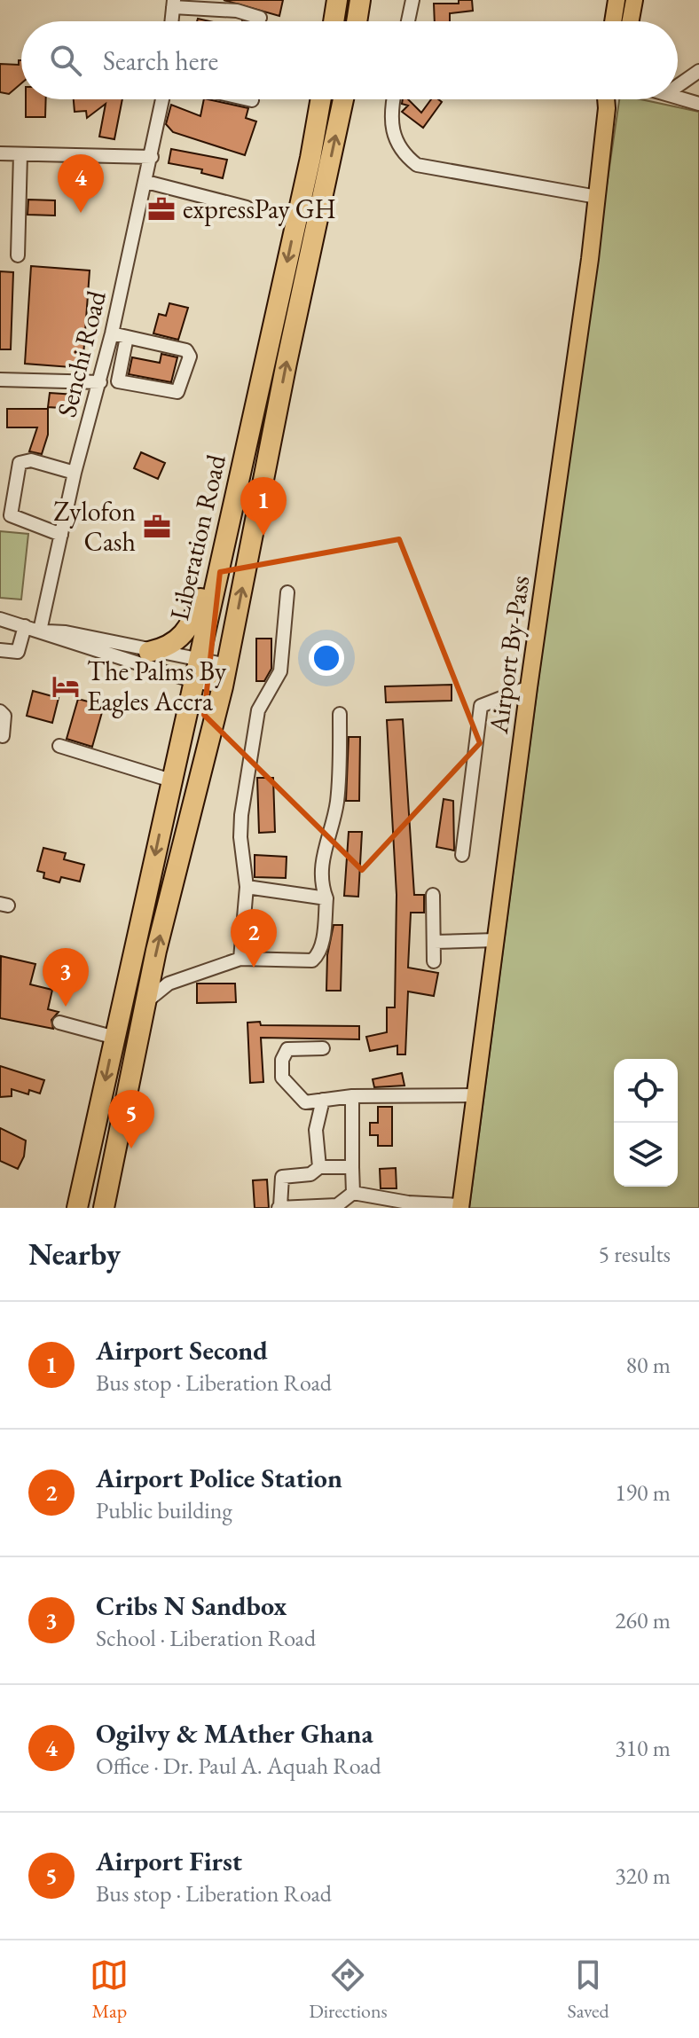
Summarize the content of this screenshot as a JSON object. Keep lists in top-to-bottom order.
{
  "streets": {
    "highway": ["Liberation Road"],
    "main road": ["Airport By-Pass"],
    "street": ["Senchi Road"]
  },
  "places": {
    "office": ["expressPay GH", "Zylofon Cash"],
    "hotel": ["The Palms By Eagles Accra"]
  },
  "page": {
    "search": "Search here",
    "pins": [
      "4",
      "1",
      "2",
      "3",
      "5"
    ],
    "heading": ["Nearby", "5 results"],
    "list": [
      {
        "mark": "1",
        "name": "Airport Second",
        "note": "Bus stop · Liberation Road",
        "value": "80 m"
      },
      {
        "mark": "2",
        "name": "Airport Police Station",
        "note": "Public building",
        "value": "190 m"
      },
      {
        "mark": "3",
        "name": "Cribs N Sandbox",
        "note": "School · Liberation Road",
        "value": "260 m"
      },
      {
        "mark": "4",
        "name": "Ogilvy & MAther Ghana",
        "note": "Office · Dr. Paul A. Aquah Road",
        "value": "310 m"
      },
      {
        "mark": "5",
        "name": "Airport First",
        "note": "Bus stop · Liberation Road",
        "value": "320 m"
      }
    ],
    "nav": ["Map", "Directions", "Saved"]
  }
}
